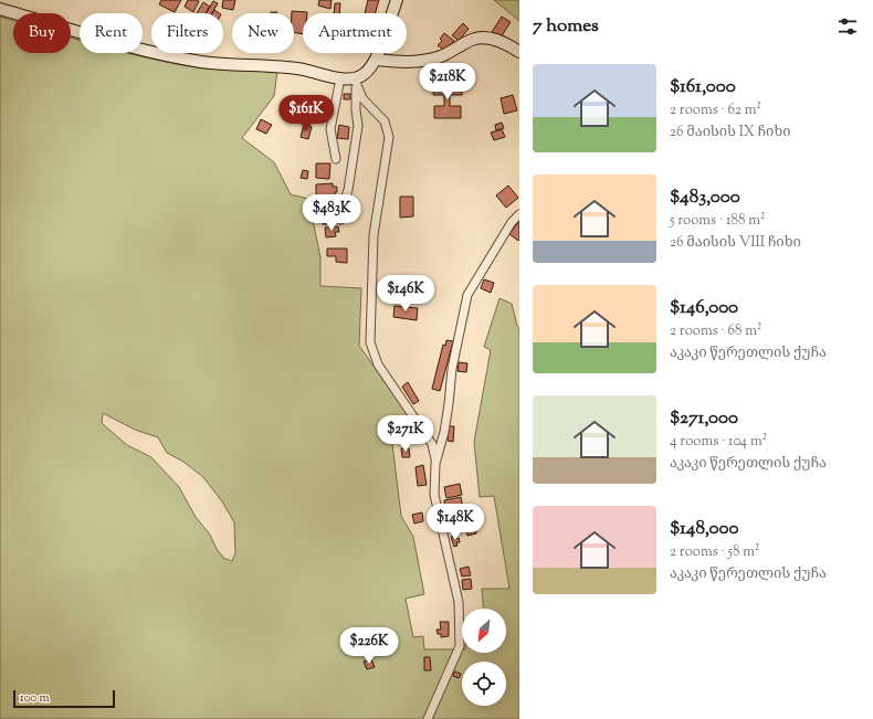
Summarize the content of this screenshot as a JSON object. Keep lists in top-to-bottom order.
{
  "scale_bar": "100 m",
  "north": "bottom left",
  "page": {
    "heading": "7 homes",
    "chip": [
      "Buy",
      "Rent",
      "Filters",
      "New",
      "Apartment"
    ],
    "list": [
      {
        "name": "$161,000",
        "note": "2 rooms · 62 m² · 26 მაისის IX ჩიხი"
      },
      {
        "name": "$483,000",
        "note": "5 rooms · 188 m² · 26 მაისის VIII ჩიხი"
      },
      {
        "name": "$146,000",
        "note": "2 rooms · 68 m² · აკაკი წერეთლის ქუჩა"
      },
      {
        "name": "$271,000",
        "note": "4 rooms · 104 m² · აკაკი წერეთლის ქუჩა"
      },
      {
        "name": "$148,000",
        "note": "2 rooms · 58 m² · აკაკი წერეთლის ქუჩა"
      }
    ],
    "price": [
      "$218K",
      "$161K",
      "$483K",
      "$146K",
      "$271K",
      "$148K",
      "$226K"
    ],
    "scale": "100 m"
  }
}
